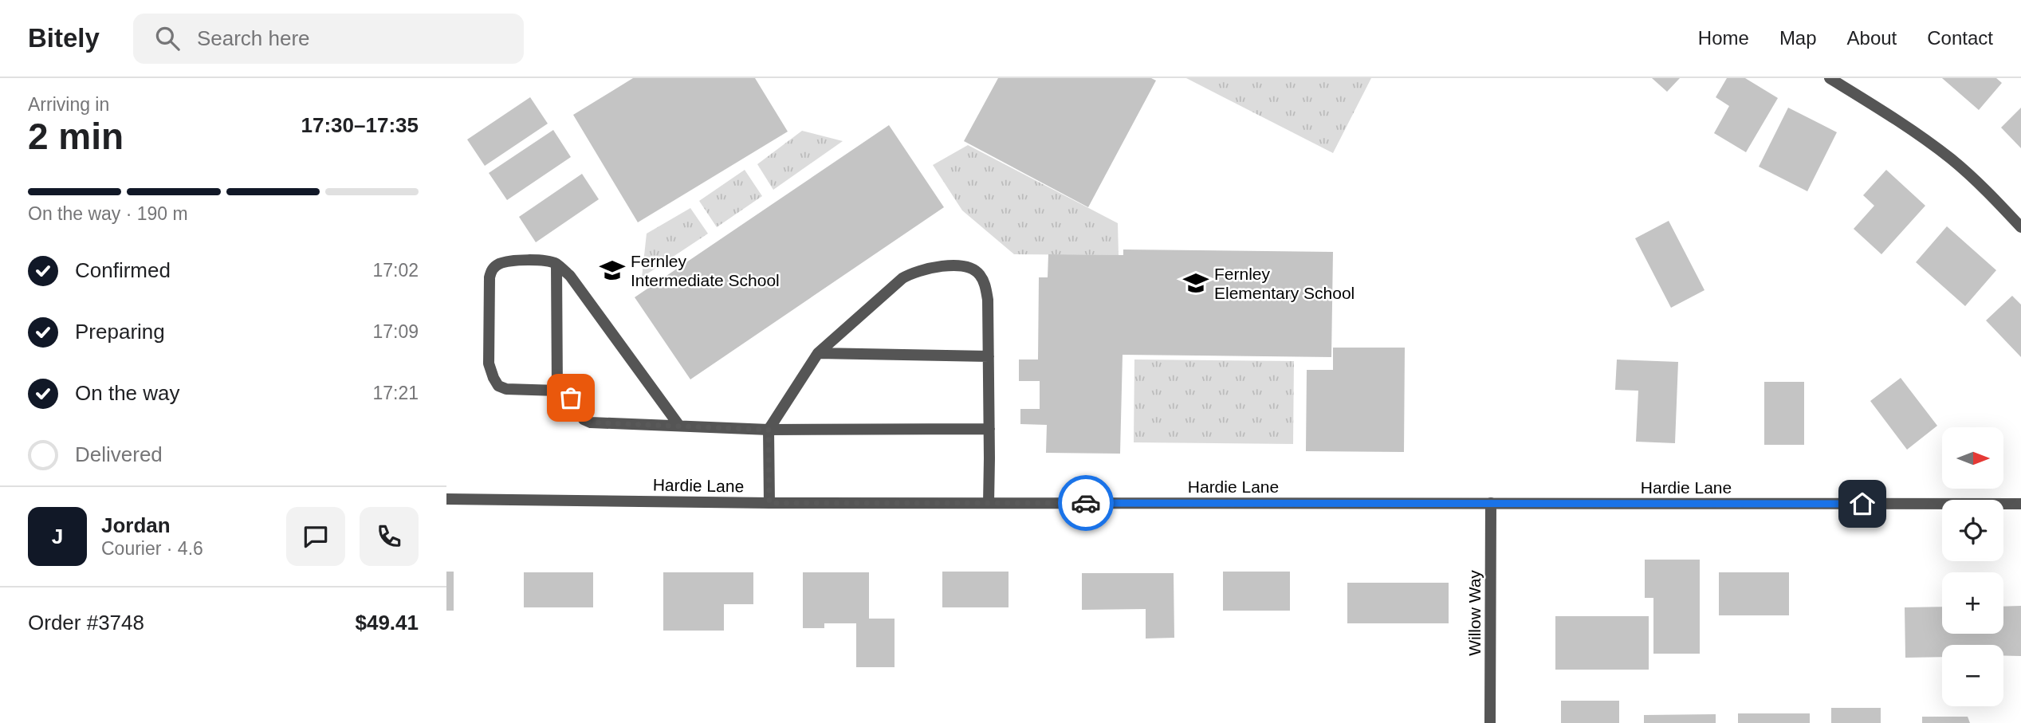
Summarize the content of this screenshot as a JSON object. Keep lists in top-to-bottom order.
{
  "streets": {
    "street": ["Hardie Lane", "Willow Way"]
  },
  "crossings": [
    ["Hardie Lane", "Willow Way"]
  ],
  "places": {
    "school or university": ["Fernley Intermediate School", "Fernley Elementary School"]
  },
  "north": "right",
  "page": {
    "header": "Bitely",
    "search": "Search here",
    "nav": [
      "Home",
      "Map",
      "About",
      "Contact"
    ],
    "heading": ["2 min", "Arriving in", "17:30–17:35"],
    "panel": [
      "Jordan",
      "Courier · 4.6",
      "Order #3748",
      "$49.41"
    ],
    "bar": "On the way · 190 m",
    "list": [
      ["Confirmed", "17:02"],
      ["Preparing", "17:09"],
      ["On the way", "17:21"],
      "Delivered"
    ],
    "map_buttons": ["+", "−"],
    "round": "J"
  }
}
